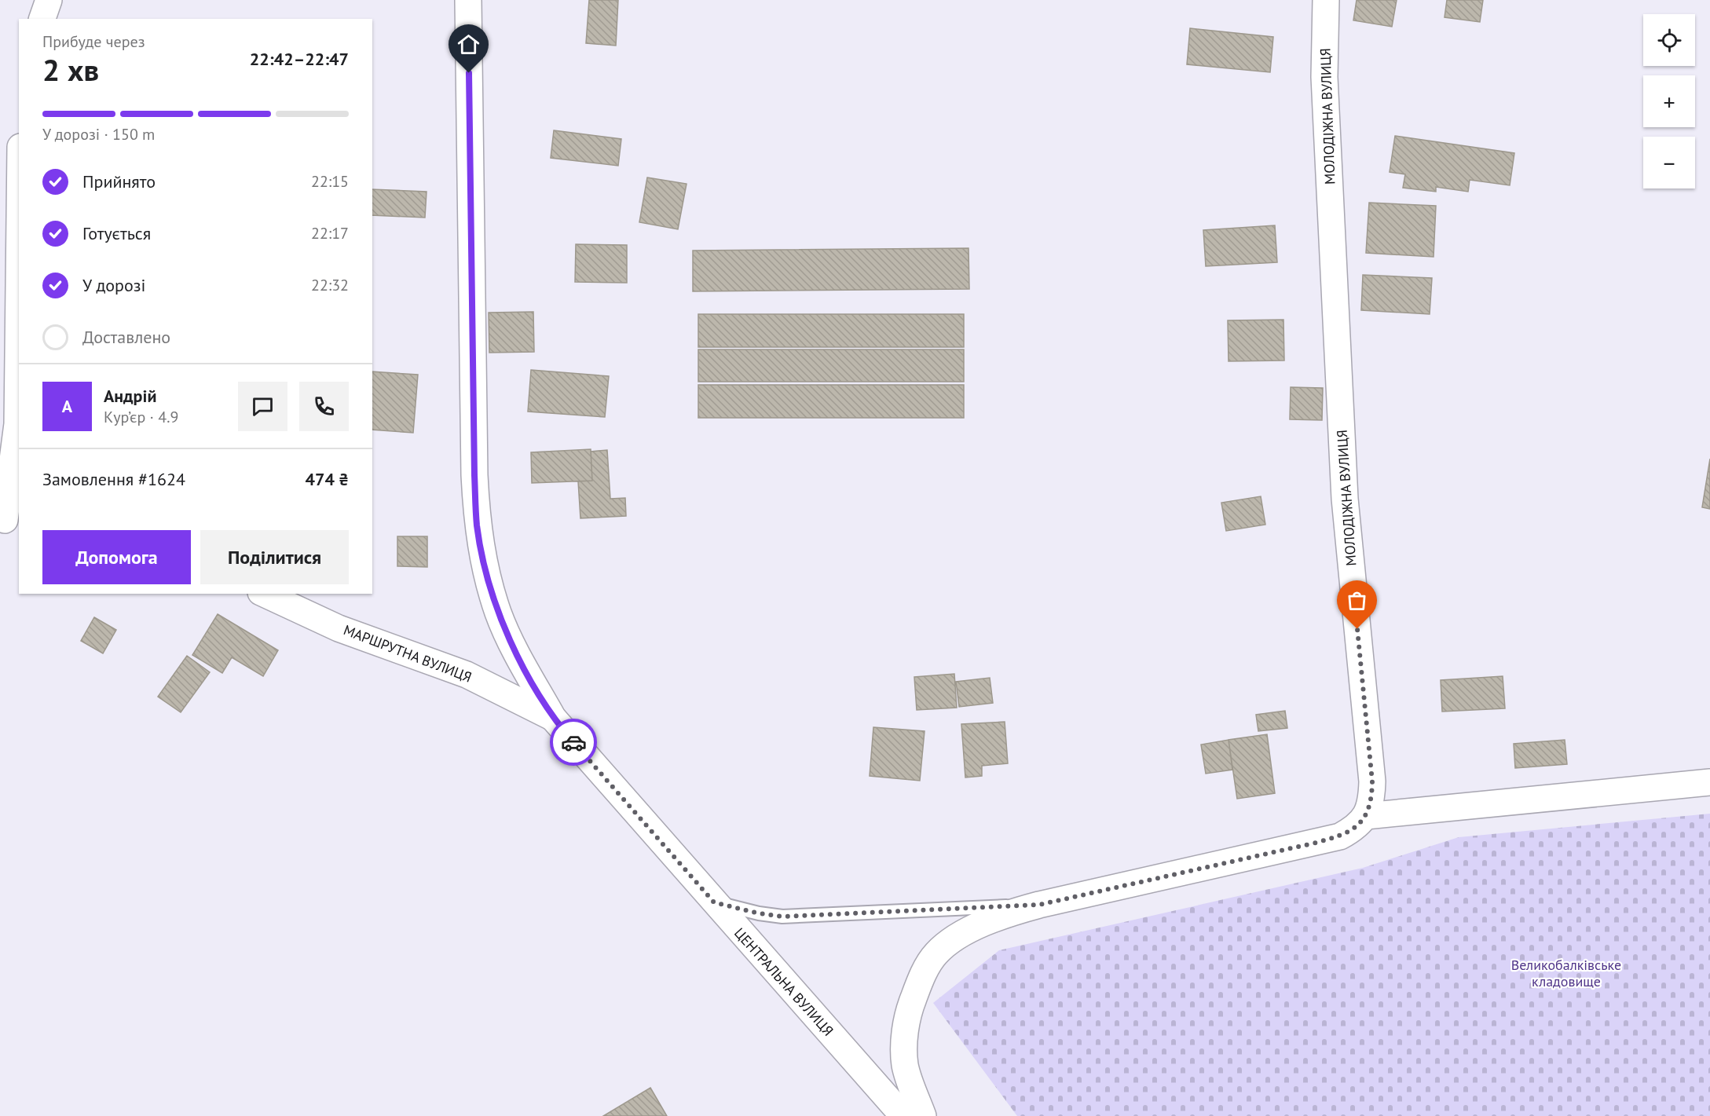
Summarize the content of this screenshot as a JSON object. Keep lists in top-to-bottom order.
{
  "streets": {
    "street": ["МОЛОДІЖНА ВУЛИЦЯ", "МАРШРУТНА ВУЛИЦЯ", "ЦЕНТРАЛЬНА ВУЛИЦЯ"]
  },
  "crossings": [
    ["МАРШРУТНА ВУЛИЦЯ", "ЦЕНТРАЛЬНА ВУЛИЦЯ"]
  ],
  "parks": ["Великобалківське кладовище"],
  "page": {
    "map_buttons": ["+", "−"],
    "heading": ["2 хв", "Прибуде через", "22:42–22:47"],
    "panel": [
      "Андрій",
      "Кур’єр · 4.9",
      "Замовлення #1624",
      "474 ₴"
    ],
    "bar": "У дорозі · 150 m",
    "list": [
      ["Прийнято", "22:15"],
      ["Готується", "22:17"],
      ["У дорозі", "22:32"],
      "Доставлено"
    ],
    "round": "А",
    "buttons": ["Допомога", "Поділитися"]
  }
}
